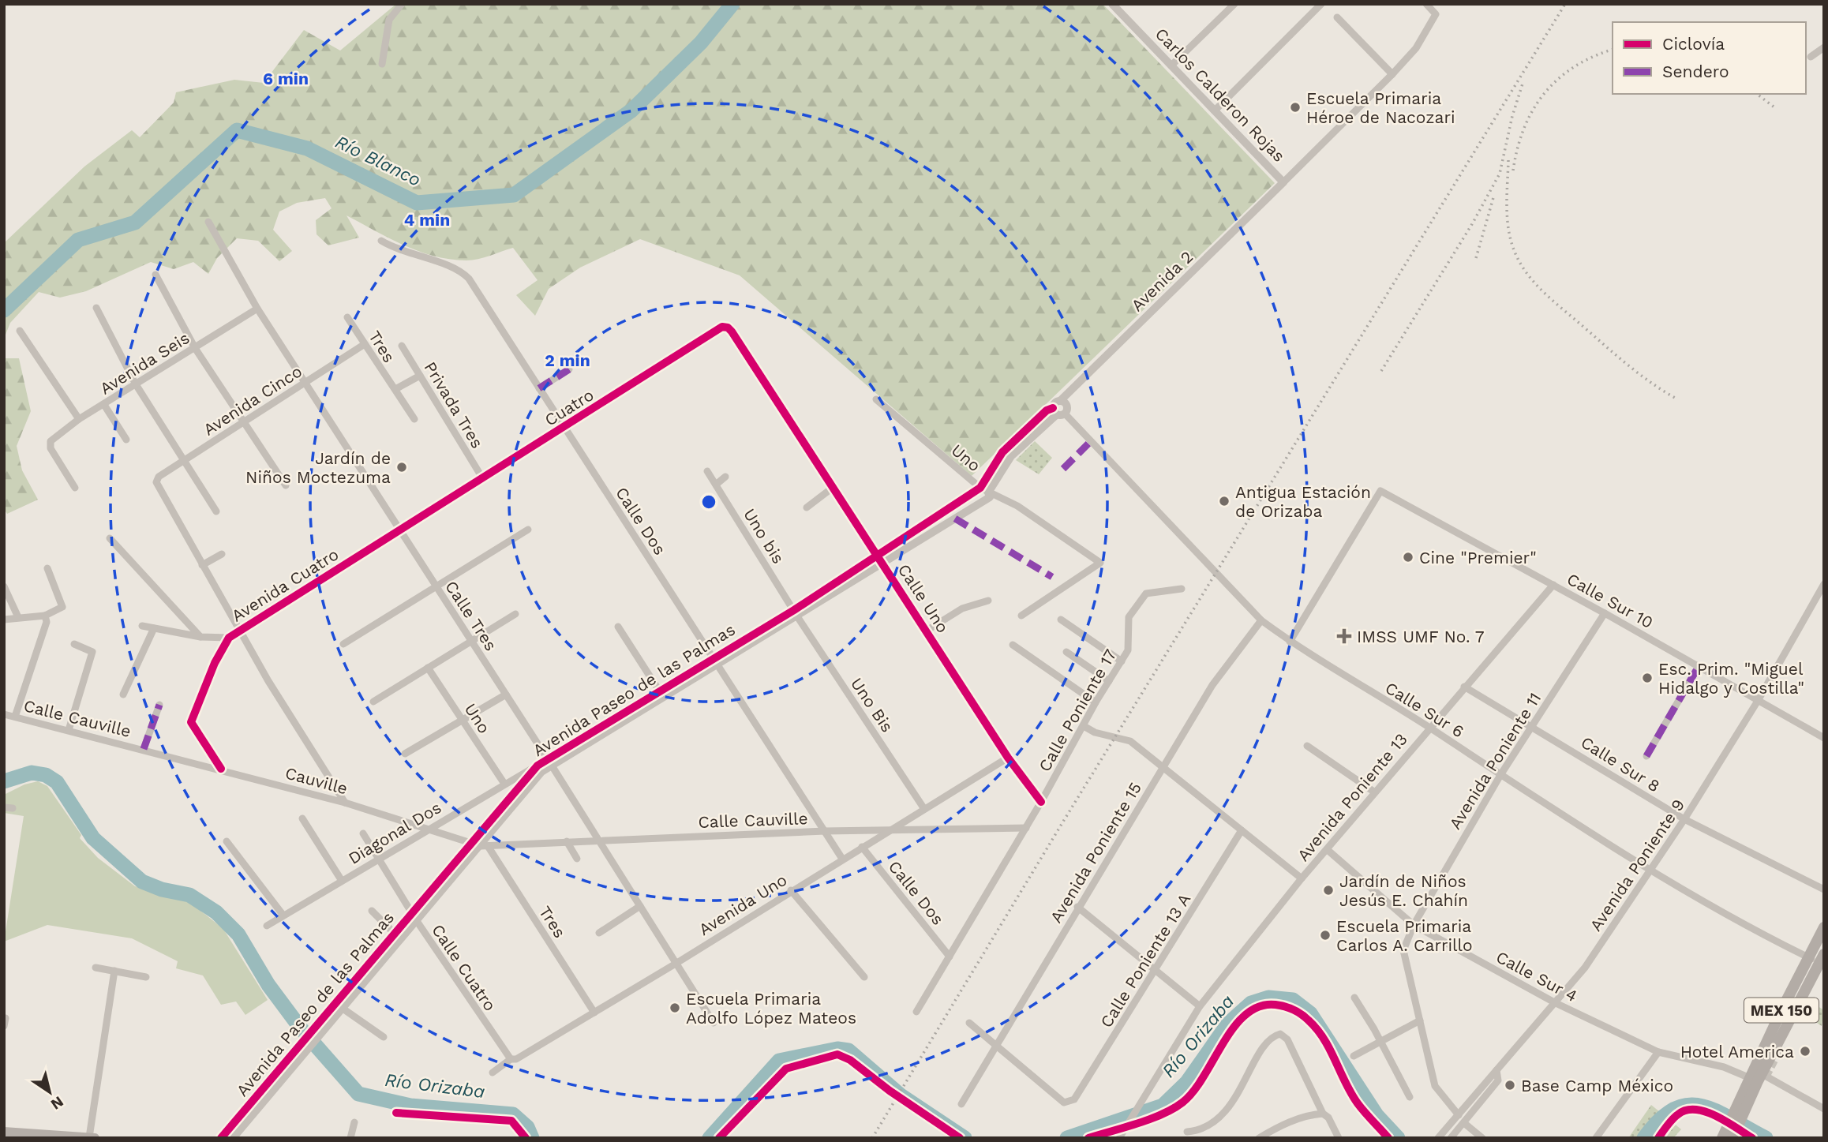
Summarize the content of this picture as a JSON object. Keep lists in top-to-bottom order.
{
  "streets": {
    "main road": ["MEX 150"],
    "street": [
      "Carlos Calderon Rojas",
      "Avenida 2",
      "Tres",
      "Avenida Seis",
      "Avenida Cinco",
      "Privada Tres",
      "Cuatro",
      "Uno",
      "Calle Dos",
      "Uno bis",
      "Avenida Cuatro",
      "Calle Uno",
      "Calle Sur 10",
      "Calle Tres",
      "Avenida Paseo de las Palmas",
      "Uno Bis",
      "Calle Sur 6",
      "Calle Poniente 17",
      "Calle Cauville",
      "Avenida Poniente 11",
      "Calle Sur 8",
      "Cauville",
      "Avenida Poniente 13",
      "Diagonal Dos",
      "Avenida Poniente 15",
      "Avenida Poniente 9",
      "Avenida Uno",
      "Calle Poniente 13 A",
      "Calle Cuatro",
      "Calle Sur 4"
    ]
  },
  "crossings": [
    ["Carlos Calderon Rojas", "Avenida 2"],
    ["Avenida 2", "Avenida Paseo de las Palmas"],
    ["Tres", "Avenida Cinco"],
    ["Tres", "Avenida Paseo de las Palmas"],
    ["Tres", "Calle Cauville"],
    ["Tres", "Cauville"],
    ["Tres", "Avenida Uno"],
    ["Avenida Seis", "Calle Tres"],
    ["Avenida Cinco", "Calle Tres"],
    ["Privada Tres", "Cuatro"],
    ["Privada Tres", "Avenida Cuatro"],
    ["Cuatro", "Calle Dos"],
    ["Cuatro", "Avenida Cuatro"],
    ["Cuatro", "Calle Uno"],
    ["Uno", "Avenida Paseo de las Palmas"],
    ["Uno", "Diagonal Dos"],
    ["Calle Dos", "Avenida Paseo de las Palmas"],
    ["Calle Dos", "Calle Poniente 17"],
    ["Calle Dos", "Calle Cauville"],
    ["Calle Dos", "Avenida Uno"],
    ["Uno bis", "Avenida Paseo de las Palmas"],
    ["Uno bis", "Uno Bis"],
    ["Avenida Cuatro", "Calle Tres"],
    ["Avenida Cuatro", "Cauville"],
    ["Calle Uno", "Avenida Paseo de las Palmas"],
    ["Calle Uno", "Calle Poniente 17"],
    ["Calle Uno", "Avenida Uno"],
    ["Calle Sur 10", "Calle Sur 6"],
    ["Calle Sur 10", "Avenida Poniente 11"],
    ["Calle Sur 10", "Avenida Poniente 13"],
    ["Calle Sur 10", "Avenida Poniente 9"],
    ["Calle Tres", "Avenida Paseo de las Palmas"],
    ["Calle Tres", "Calle Cauville"],
    ["Calle Tres", "Avenida Uno"],
    ["Avenida Paseo de las Palmas", "Uno Bis"],
    ["Avenida Paseo de las Palmas", "Calle Sur 6"],
    ["Avenida Paseo de las Palmas", "Calle Cauville"],
    ["Avenida Paseo de las Palmas", "Cauville"],
    ["Avenida Paseo de las Palmas", "Diagonal Dos"],
    ["Avenida Paseo de las Palmas", "Calle Cuatro"],
    ["Uno Bis", "Avenida Uno"],
    ["Calle Sur 6", "Avenida Poniente 11"],
    ["Calle Sur 6", "Avenida Poniente 13"],
    ["Calle Sur 6", "Avenida Poniente 15"],
    ["Calle Sur 6", "Avenida Poniente 9"],
    ["Calle Sur 6", "MEX 150"],
    ["Calle Poniente 17", "Calle Cauville"],
    ["Calle Cauville", "Cauville"],
    ["Calle Cauville", "Avenida Uno"],
    ["Avenida Poniente 11", "Calle Sur 8"],
    ["Avenida Poniente 11", "Calle Sur 4"],
    ["Calle Sur 8", "Avenida Poniente 13"],
    ["Calle Sur 8", "Avenida Poniente 9"],
    ["Cauville", "Diagonal Dos"],
    ["Avenida Poniente 13", "Calle Sur 4"],
    ["Diagonal Dos", "Calle Cuatro"],
    ["Avenida Poniente 15", "Calle Poniente 13 A"],
    ["Avenida Poniente 9", "Calle Sur 4"],
    ["Avenida Uno", "Calle Cuatro"],
    ["Calle Sur 4", "MEX 150"]
  ],
  "water": ["Río Blanco", "Río Orizaba"],
  "places": {
    "other": [
      "Escuela Primaria Héroe de Nacozari",
      "Jardín de Niños Moctezuma",
      "Antigua Estación de Orizaba",
      "Cine \"Premier\"",
      "Esc. Prim. \"Miguel Hidalgo y Costilla\"",
      "Jardín de Niños Jesús E. Chahín",
      "Escuela Primaria Carlos A. Carrillo",
      "Escuela Primaria Adolfo López Mateos",
      "Hotel America",
      "Base Camp México"
    ],
    "health": ["IMSS UMF No. 7"]
  },
  "legend": ["Ciclovía", "Sendero"],
  "north": "bottom right",
  "rings": ["6 min", "4 min", "2 min"]
}
